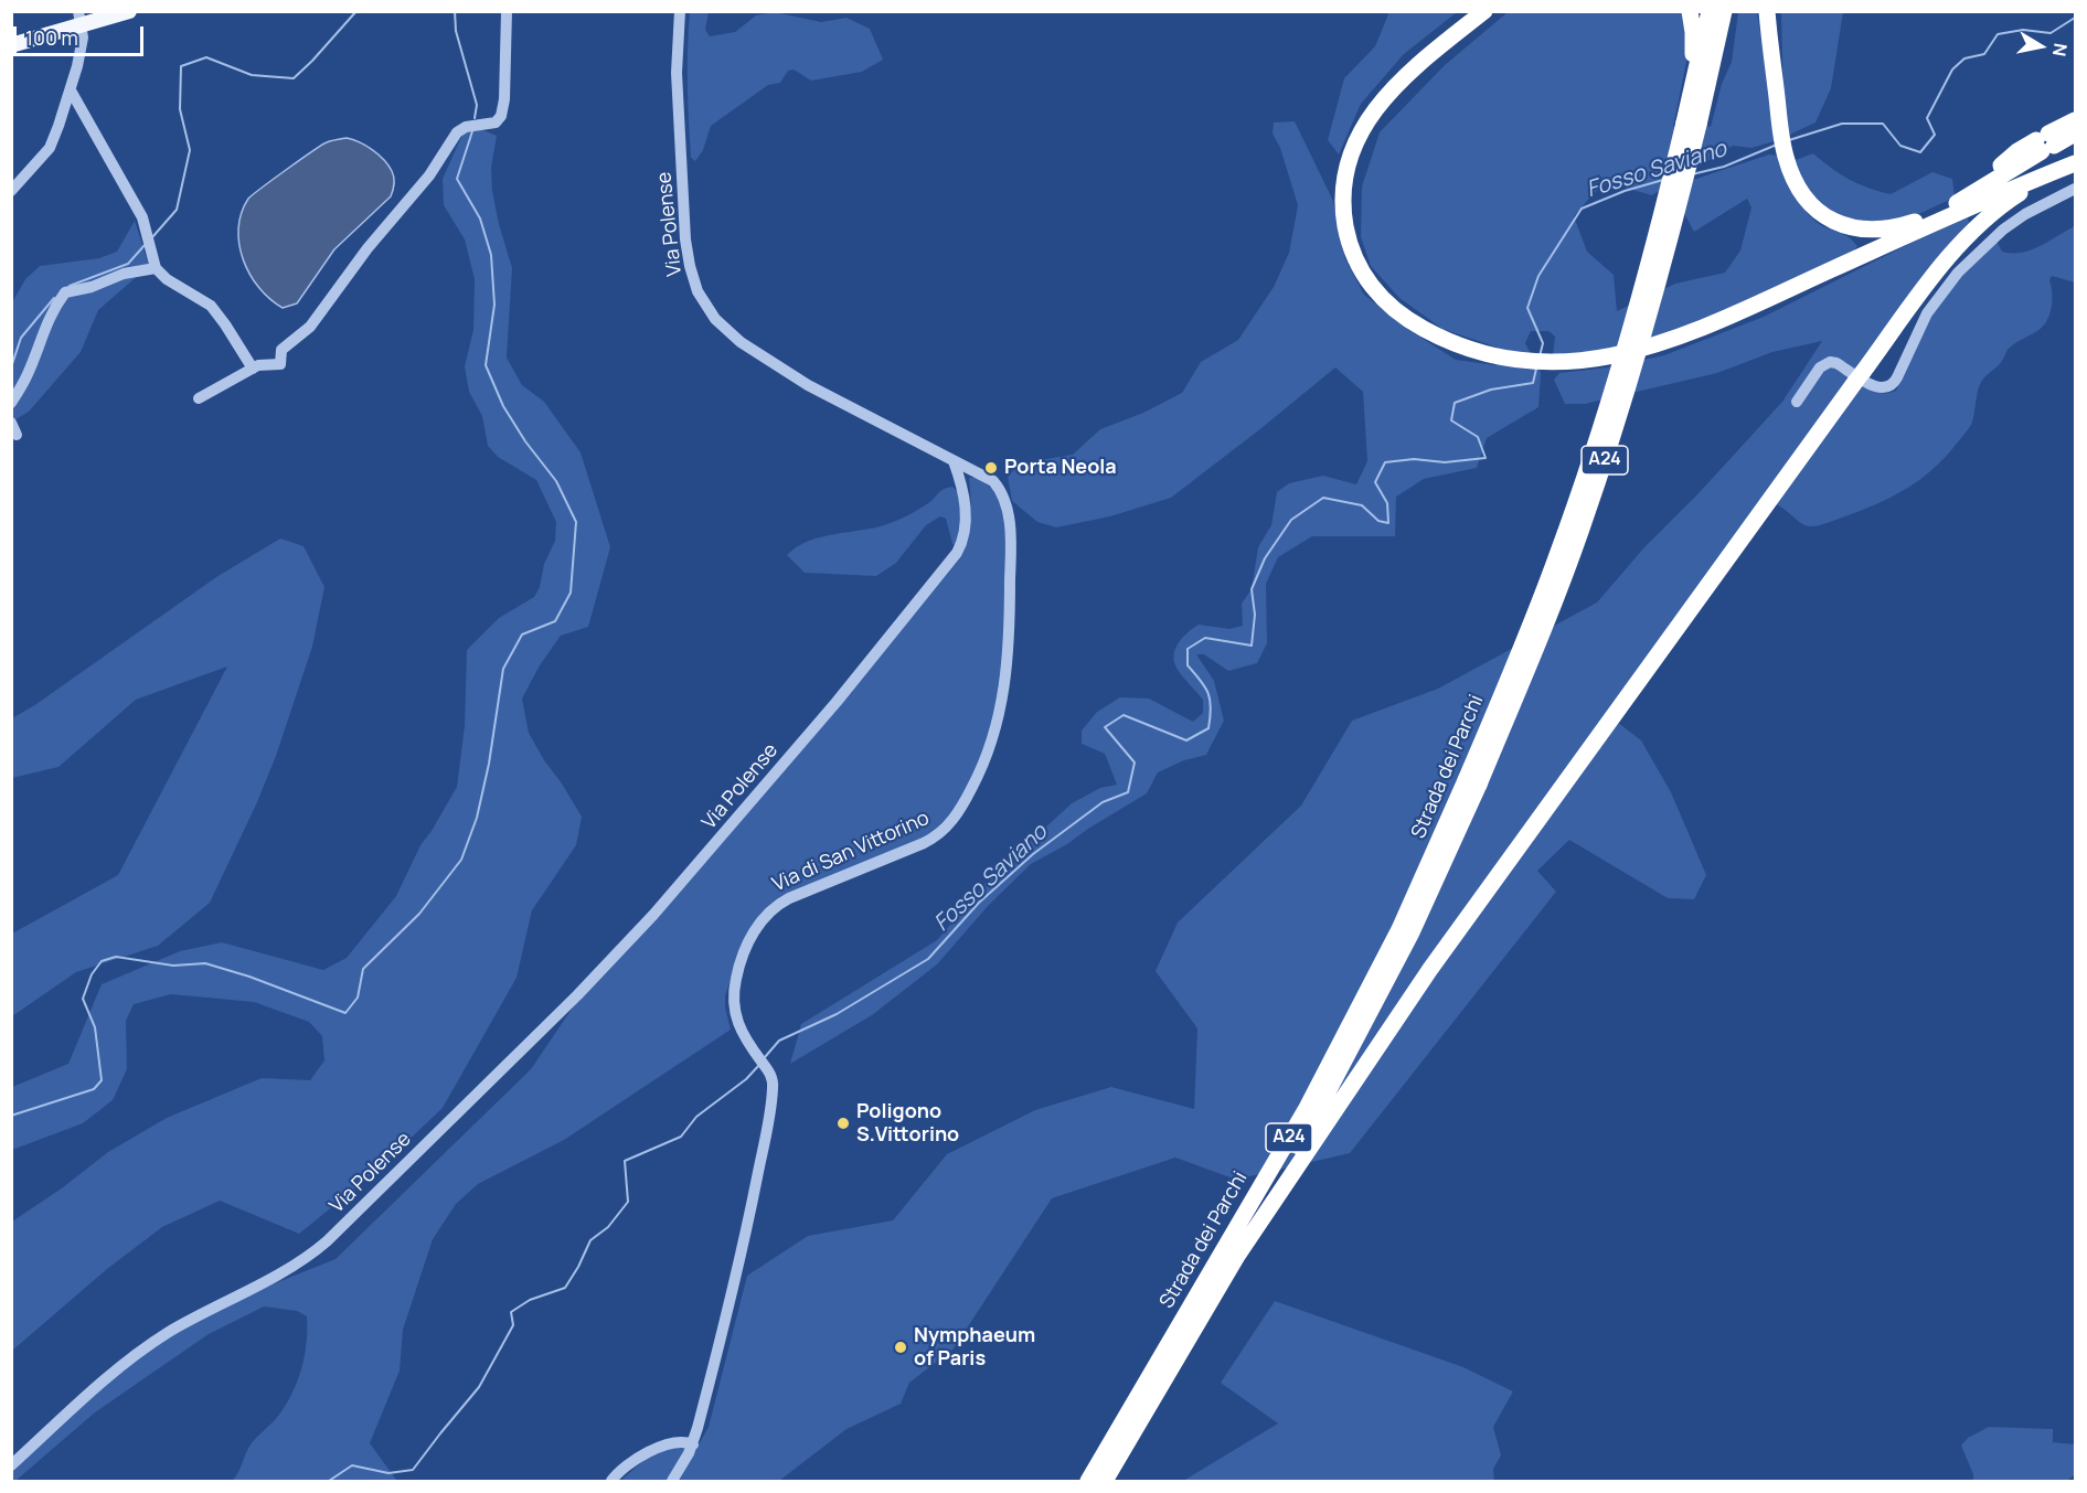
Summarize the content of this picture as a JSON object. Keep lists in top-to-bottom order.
{
  "streets": {
    "highway": ["A24", "Strada dei Parchi"],
    "street": ["Via Polense", "Via di San Vittorino"]
  },
  "crossings": [
    ["Via Polense", "Via di San Vittorino"]
  ],
  "water": ["Fosso Saviano"],
  "places": ["Porta Neola", "Poligono S.Vittorino", "Nymphaeum of Paris"],
  "scale_bar": "100 m",
  "north": "right"
}
